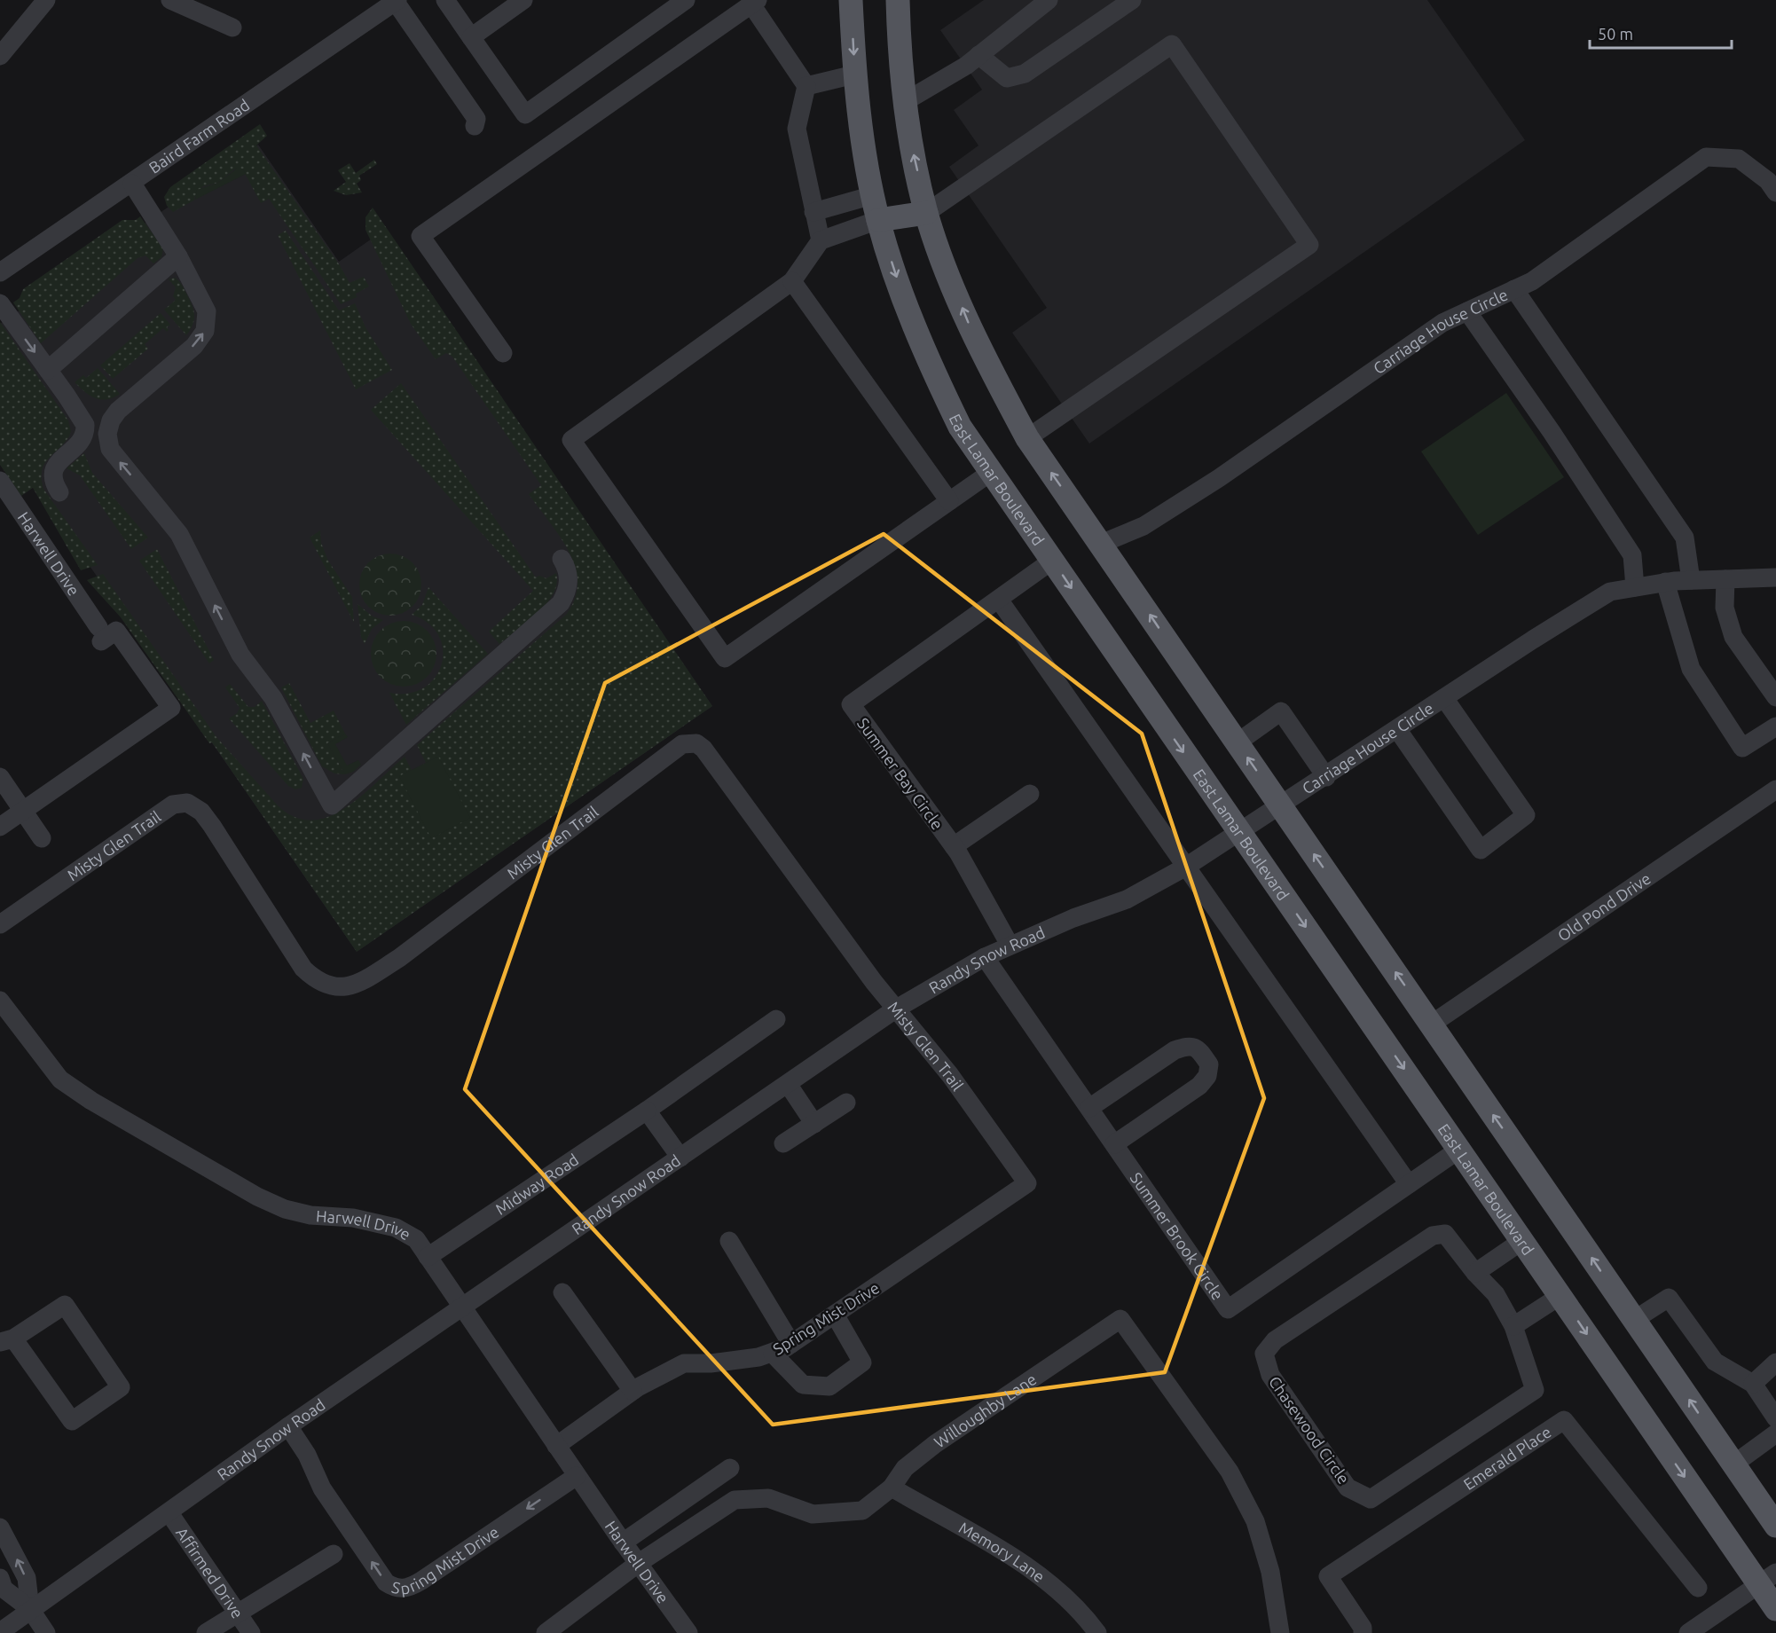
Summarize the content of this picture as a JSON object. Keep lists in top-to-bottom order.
{
  "streets": {
    "main road": ["East Lamar Boulevard"],
    "street": [
      "Baird Farm Road",
      "Carriage House Circle",
      "Harwell Drive",
      "Summer Bay Circle",
      "Misty Glen Trail",
      "Old Pond Drive",
      "Randy Snow Road",
      "Midway Road",
      "Summer Brook Circle",
      "Spring Mist Drive",
      "Willoughby Lane",
      "Chasewood Circle",
      "Emerald Place",
      "Memory Lane",
      "Affirmed Drive"
    ]
  },
  "crossings": [
    ["Carriage House Circle", "Randy Snow Road"],
    ["East Lamar Boulevard", "Summer Bay Circle"],
    ["East Lamar Boulevard", "Randy Snow Road"],
    ["East Lamar Boulevard", "Summer Brook Circle"],
    ["Harwell Drive", "Randy Snow Road"],
    ["Harwell Drive", "Midway Road"],
    ["Harwell Drive", "Spring Mist Drive"],
    ["Harwell Drive", "Willoughby Lane"],
    ["Summer Bay Circle", "Randy Snow Road"],
    ["Misty Glen Trail", "Randy Snow Road"],
    ["Misty Glen Trail", "Spring Mist Drive"],
    ["Randy Snow Road", "Summer Brook Circle"],
    ["Randy Snow Road", "Spring Mist Drive"],
    ["Randy Snow Road", "Affirmed Drive"],
    ["Willoughby Lane", "Memory Lane"]
  ],
  "scale_bar": "50 m"
}
